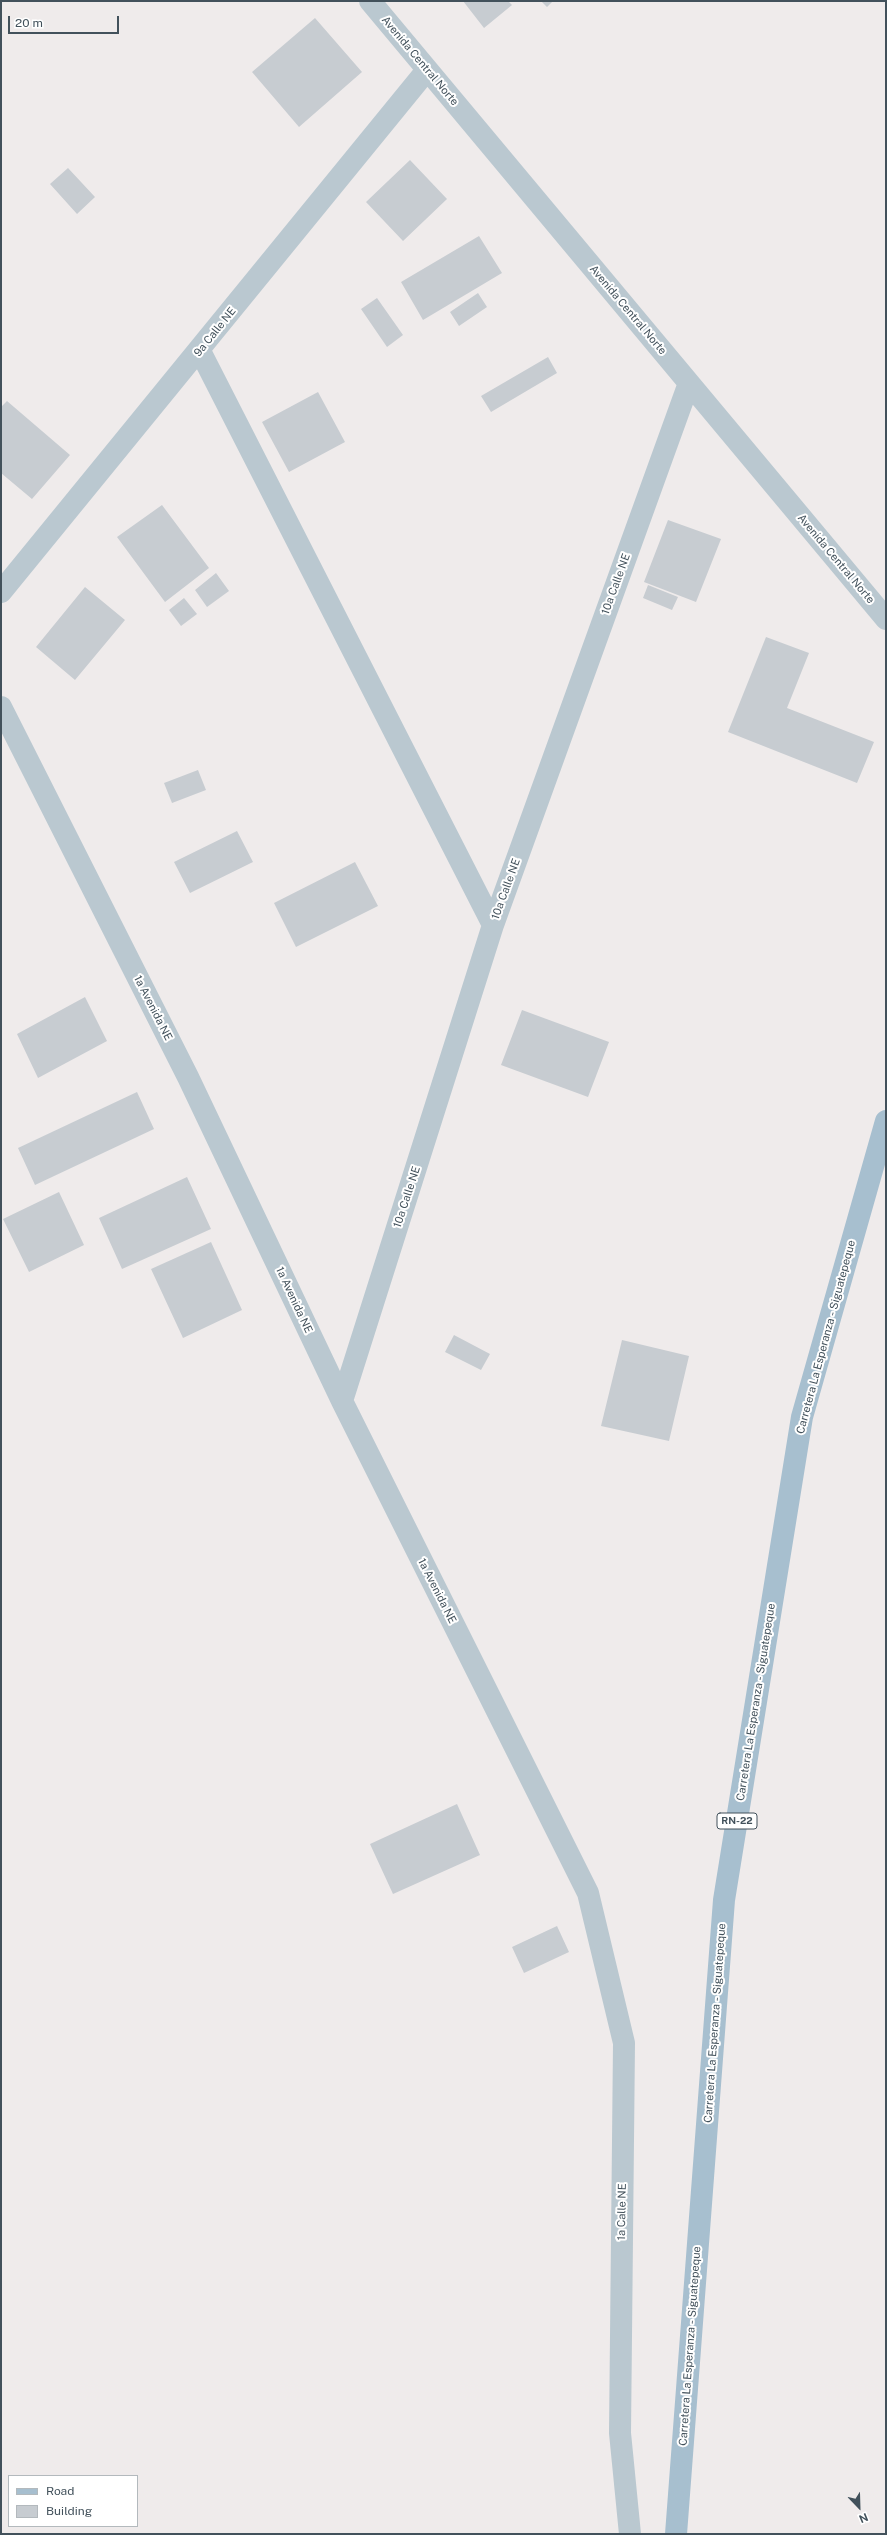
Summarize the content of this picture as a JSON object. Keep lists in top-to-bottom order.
{
  "streets": {
    "main road": ["Carretera La Esperanza - Siguatepeque", "RN-22"],
    "street": [
      "Avenida Central Norte",
      "9a Calle NE",
      "10a Calle NE",
      "1a Avenida NE",
      "1a Calle NE"
    ]
  },
  "crossings": [
    ["Avenida Central Norte", "9a Calle NE"],
    ["Avenida Central Norte", "10a Calle NE"],
    ["10a Calle NE", "1a Avenida NE"],
    ["1a Avenida NE", "1a Calle NE"]
  ],
  "legend": ["Road", "Building"],
  "scale_bar": "20 m",
  "north": "bottom right"
}
